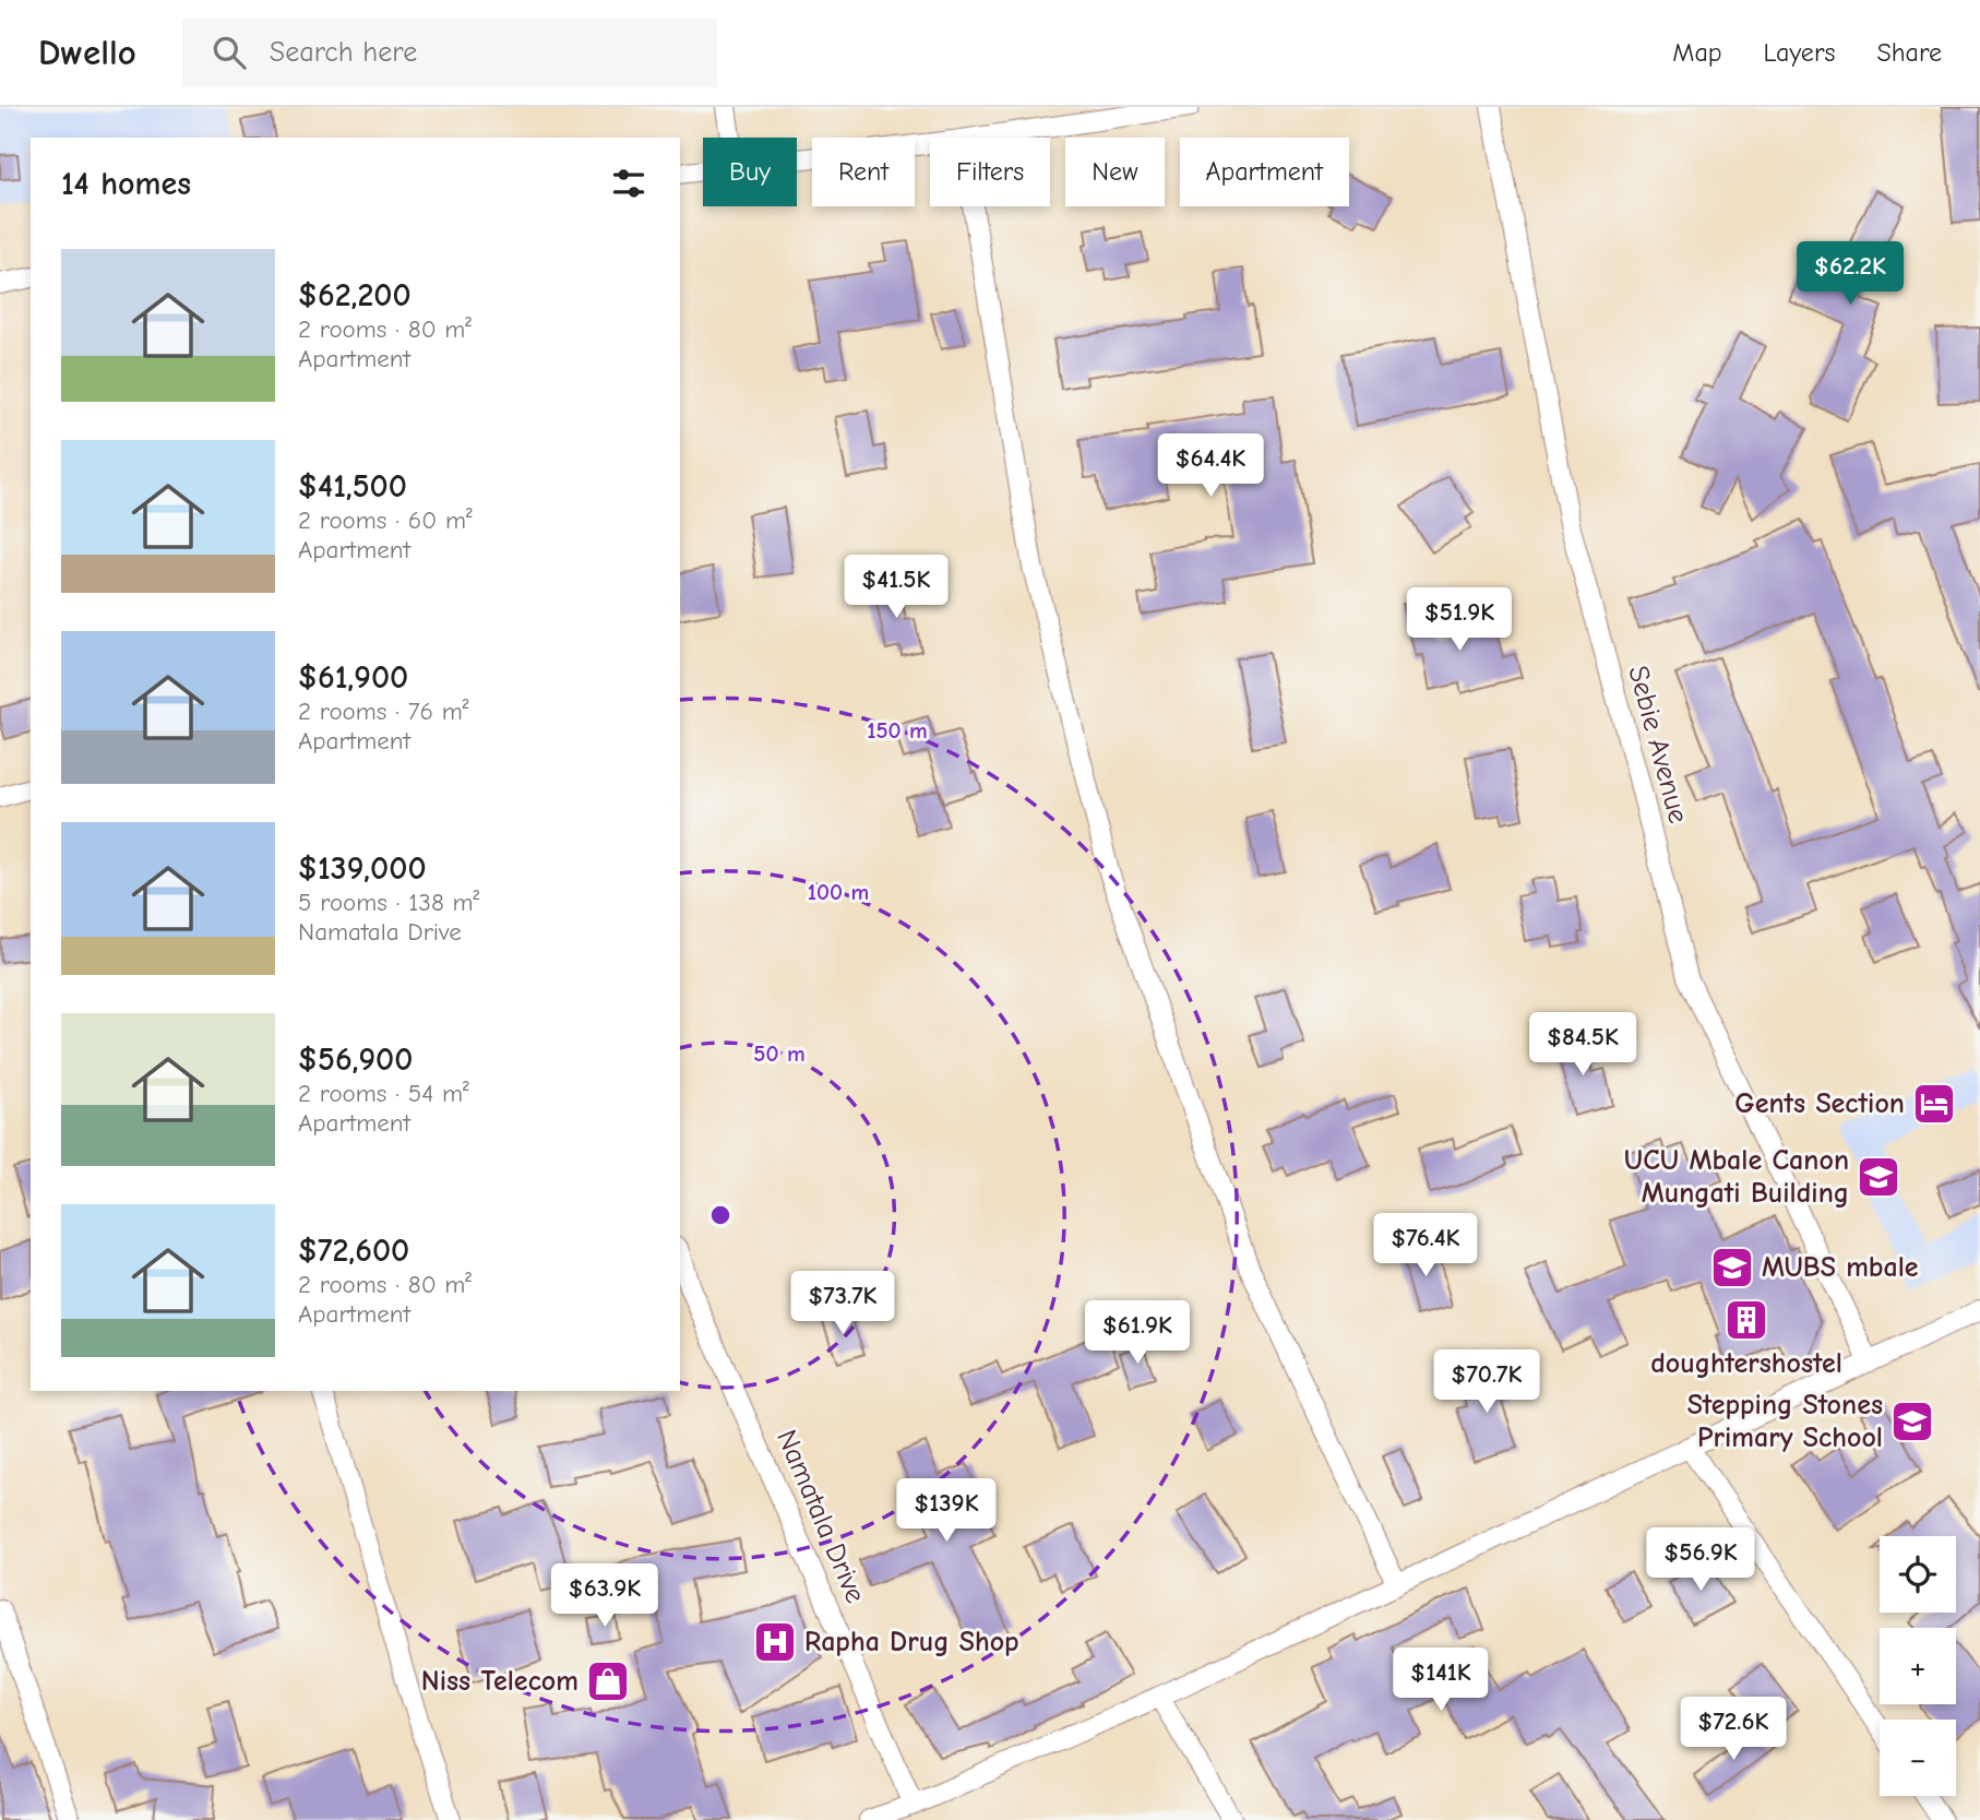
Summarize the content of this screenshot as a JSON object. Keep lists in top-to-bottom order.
{
  "streets": {
    "street": ["Sebie Avenue", "Namatala Drive"]
  },
  "places": {
    "hotel": ["Gents Section"],
    "school or university": ["UCU Mbale Canon Mungati Building", "MUBS mbale", "Stepping Stones Primary School"],
    "building": ["doughtershostel"],
    "hospital": ["Rapha Drug Shop"],
    "shop": ["Niss Telecom"]
  },
  "page": {
    "header": "Dwello",
    "search": "Search here",
    "nav": ["Map", "Layers", "Share"],
    "chip": [
      "Buy",
      "Rent",
      "Filters",
      "New",
      "Apartment"
    ],
    "heading": "14 homes",
    "list": [
      {
        "name": "$62,200",
        "note": "2 rooms · 80 m² · Apartment"
      },
      {
        "name": "$41,500",
        "note": "2 rooms · 60 m² · Apartment"
      },
      {
        "name": "$61,900",
        "note": "2 rooms · 76 m² · Apartment"
      },
      {
        "name": "$139,000",
        "note": "5 rooms · 138 m² · Namatala Drive"
      },
      {
        "name": "$56,900",
        "note": "2 rooms · 54 m² · Apartment"
      },
      {
        "name": "$72,600",
        "note": "2 rooms · 80 m² · Apartment"
      }
    ],
    "price": [
      "$62.2K",
      "$64.4K",
      "$41.5K",
      "$51.9K",
      "$84.5K",
      "$76.4K",
      "$73.7K",
      "$61.9K",
      "$70.7K",
      "$139K",
      "$56.9K",
      "$63.9K",
      "$141K",
      "$72.6K"
    ],
    "map_buttons": ["+", "−"]
  },
  "rings": ["150 m", "100 m", "50 m"]
}
